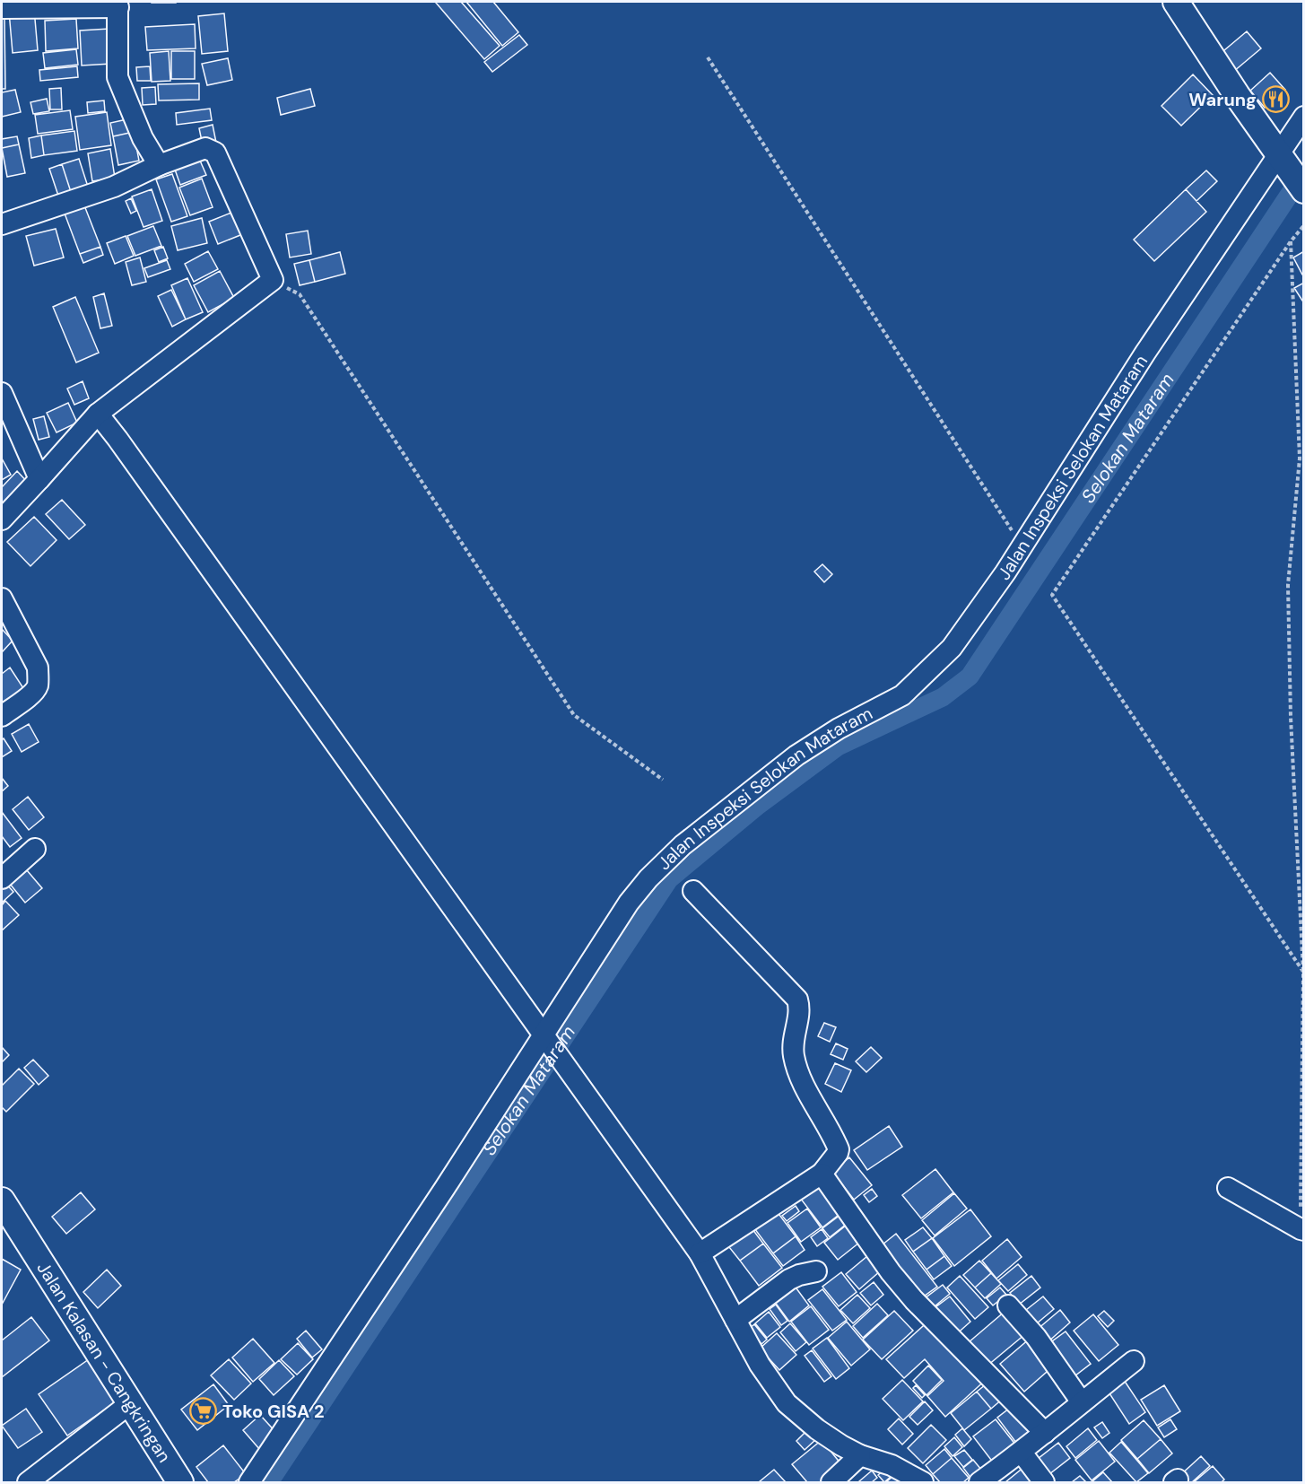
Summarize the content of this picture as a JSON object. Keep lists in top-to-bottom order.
{
  "streets": {
    "main road": ["Jalan Kalasan - Cangkringan"],
    "street": ["Jalan Inspeksi Selokan Mataram"]
  },
  "water": ["Selokan Mataram"],
  "places": {
    "restaurant": ["Warung"],
    "supermarket": ["Toko GISA 2"]
  }
}
